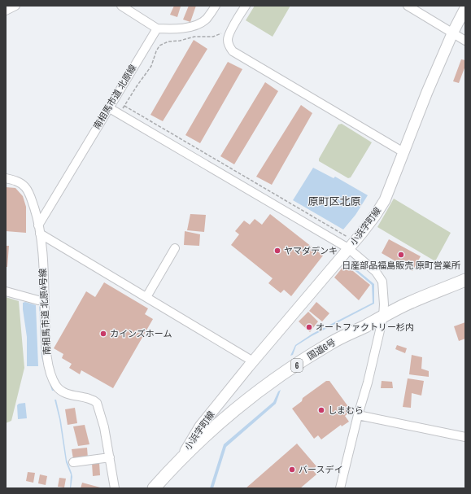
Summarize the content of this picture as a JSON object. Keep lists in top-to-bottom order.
{
  "streets": {
    "highway": ["国道6号", "6"],
    "main road": ["小浜字町線"],
    "street": ["南相馬市道 北原線", "南相馬市道 北原4号線"]
  },
  "crossings": [
    ["南相馬市道 北原線", "南相馬市道 北原4号線"],
    ["小浜字町線", "国道6号"]
  ],
  "districts": ["原町区北原"],
  "places": [
    "ヤマダデンキ",
    "日産部品福島販売 原町営業所",
    "オートファクトリー杉内",
    "カインズホーム",
    "しまむら",
    "バースデイ"
  ]
}
